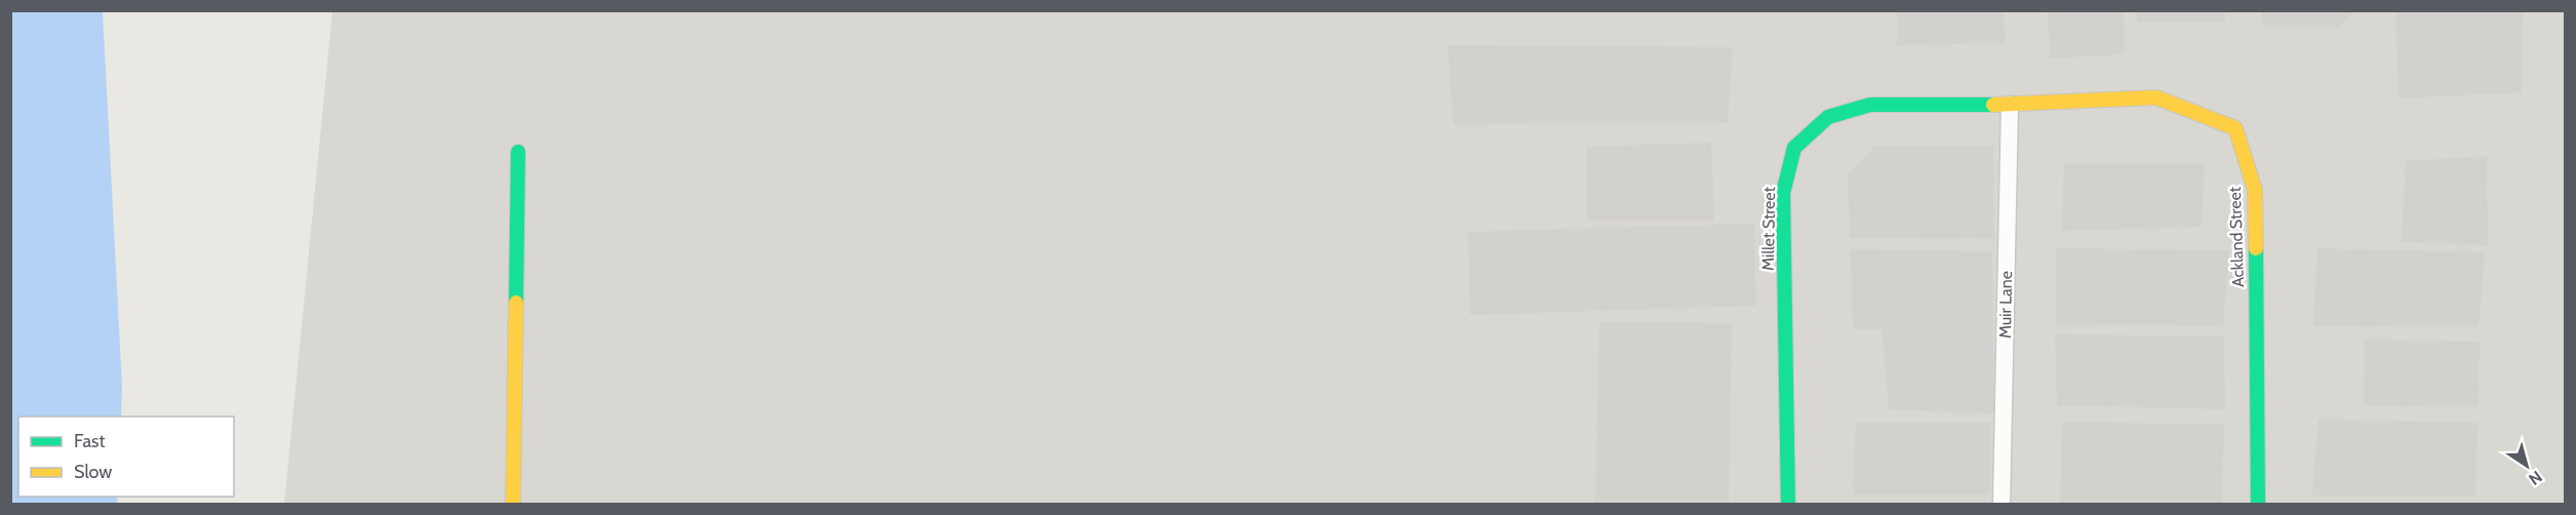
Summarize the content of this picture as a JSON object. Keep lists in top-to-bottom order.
{
  "streets": {
    "street": ["Millet Street", "Ackland Street"],
    "lane": ["Muir Lane"]
  },
  "crossings": [
    ["Millet Street", "Ackland Street"],
    ["Millet Street", "Muir Lane"],
    ["Ackland Street", "Muir Lane"]
  ],
  "legend": ["Fast", "Slow"],
  "north": "bottom right"
}
